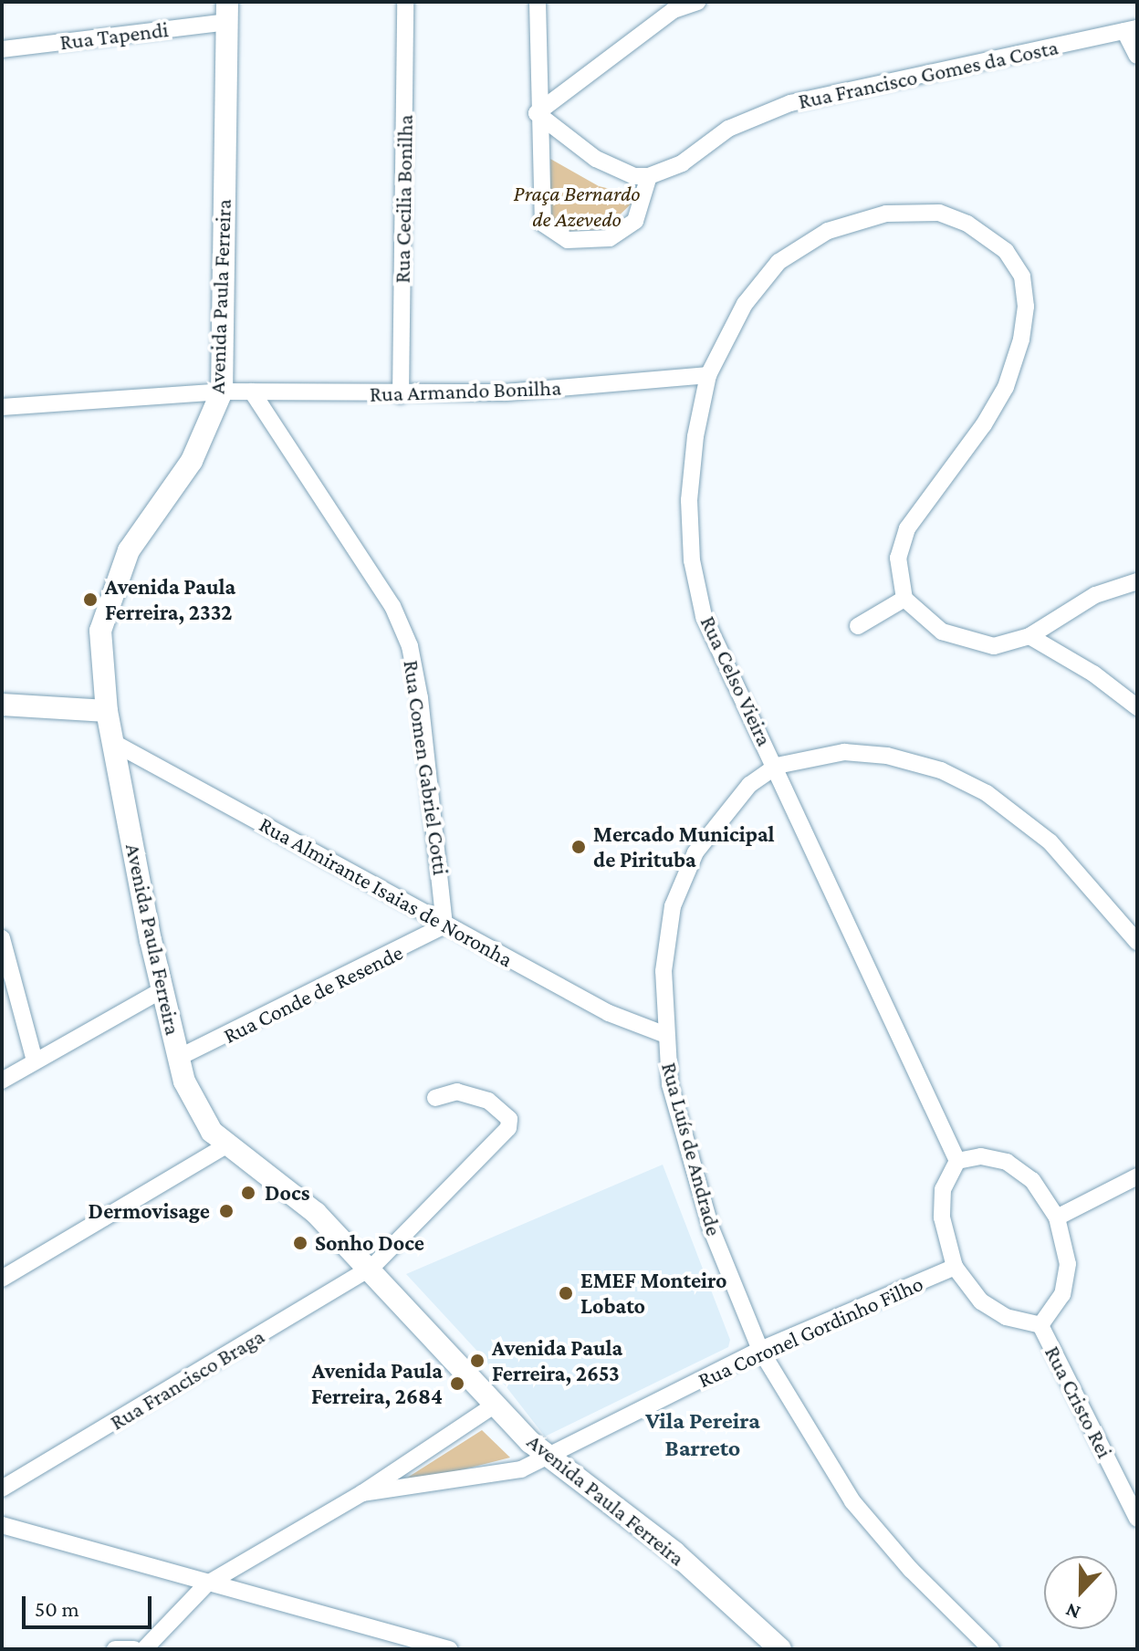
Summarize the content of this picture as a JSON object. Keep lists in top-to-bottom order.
{
  "streets": {
    "main road": ["Avenida Paula Ferreira"],
    "street": [
      "Rua Tapendi",
      "Rua Francisco Gomes da Costa",
      "Rua Cecilia Bonilha",
      "Rua Armando Bonilha",
      "Rua Celso Vieira",
      "Rua Comen Gabriel Cotti",
      "Rua Almirante Isaias de Noronha",
      "Rua Conde de Resende",
      "Rua Luís de Andrade",
      "Rua Coronel Gordinho Filho",
      "Rua Francisco Braga",
      "Rua Cristo Rei"
    ]
  },
  "crossings": [
    ["Rua Tapendi", "Avenida Paula Ferreira"],
    ["Rua Cecilia Bonilha", "Rua Armando Bonilha"],
    ["Avenida Paula Ferreira", "Rua Armando Bonilha"],
    ["Avenida Paula Ferreira", "Rua Almirante Isaias de Noronha"],
    ["Avenida Paula Ferreira", "Rua Conde de Resende"],
    ["Avenida Paula Ferreira", "Rua Coronel Gordinho Filho"],
    ["Avenida Paula Ferreira", "Rua Francisco Braga"],
    ["Rua Armando Bonilha", "Rua Celso Vieira"],
    ["Rua Armando Bonilha", "Rua Comen Gabriel Cotti"],
    ["Rua Celso Vieira", "Rua Luís de Andrade"],
    ["Rua Celso Vieira", "Rua Coronel Gordinho Filho"],
    ["Rua Celso Vieira", "Rua Cristo Rei"],
    ["Rua Comen Gabriel Cotti", "Rua Almirante Isaias de Noronha"],
    ["Rua Comen Gabriel Cotti", "Rua Conde de Resende"],
    ["Rua Almirante Isaias de Noronha", "Rua Conde de Resende"],
    ["Rua Almirante Isaias de Noronha", "Rua Luís de Andrade"],
    ["Rua Luís de Andrade", "Rua Coronel Gordinho Filho"],
    ["Rua Coronel Gordinho Filho", "Rua Cristo Rei"]
  ],
  "districts": ["Vila Pereira Barreto"],
  "parks": ["Praça Bernardo de Azevedo"],
  "places": [
    "Avenida Paula Ferreira, 2332",
    "Mercado Municipal de Pirituba",
    "Docs",
    "Dermovisage",
    "Sonho Doce",
    "EMEF Monteiro Lobato",
    "Avenida Paula Ferreira, 2653",
    "Avenida Paula Ferreira, 2684"
  ],
  "scale_bar": "50 m",
  "north": "bottom"
}
